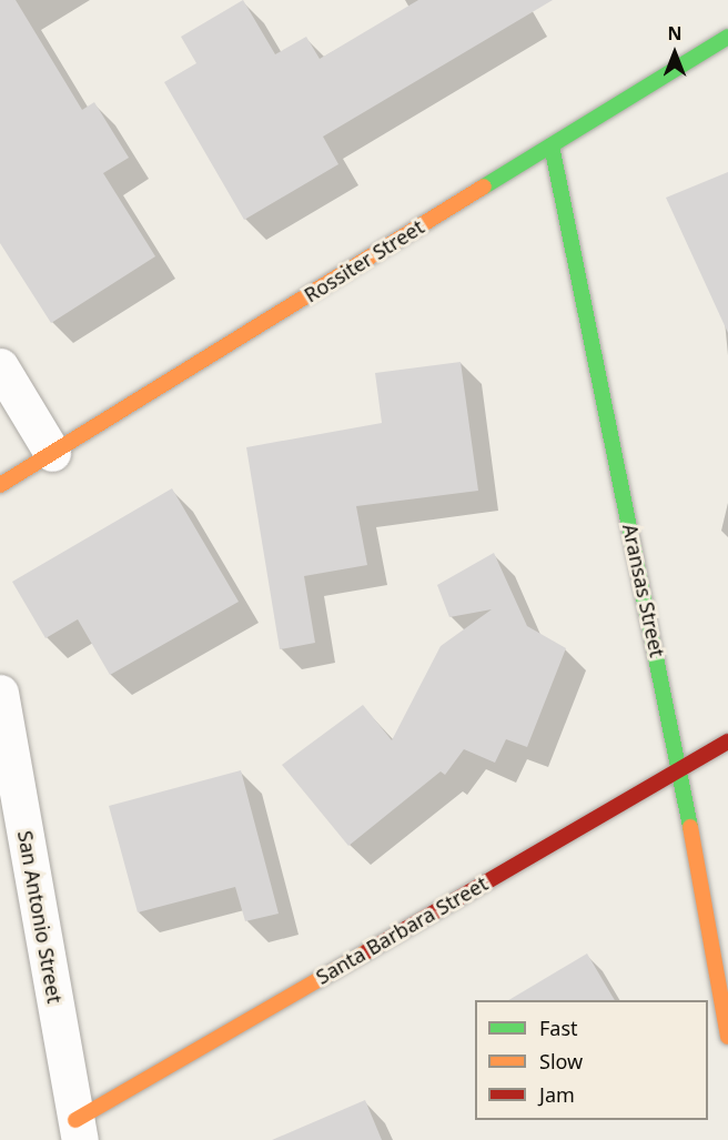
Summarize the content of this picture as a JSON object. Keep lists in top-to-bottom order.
{
  "streets": {
    "street": [
      "Rossiter Street",
      "Aransas Street",
      "San Antonio Street",
      "Santa Barbara Street"
    ]
  },
  "crossings": [
    ["Rossiter Street", "Aransas Street"],
    ["Aransas Street", "Santa Barbara Street"],
    ["San Antonio Street", "Santa Barbara Street"]
  ],
  "legend": ["Fast", "Slow", "Jam"],
  "north": "top"
}
